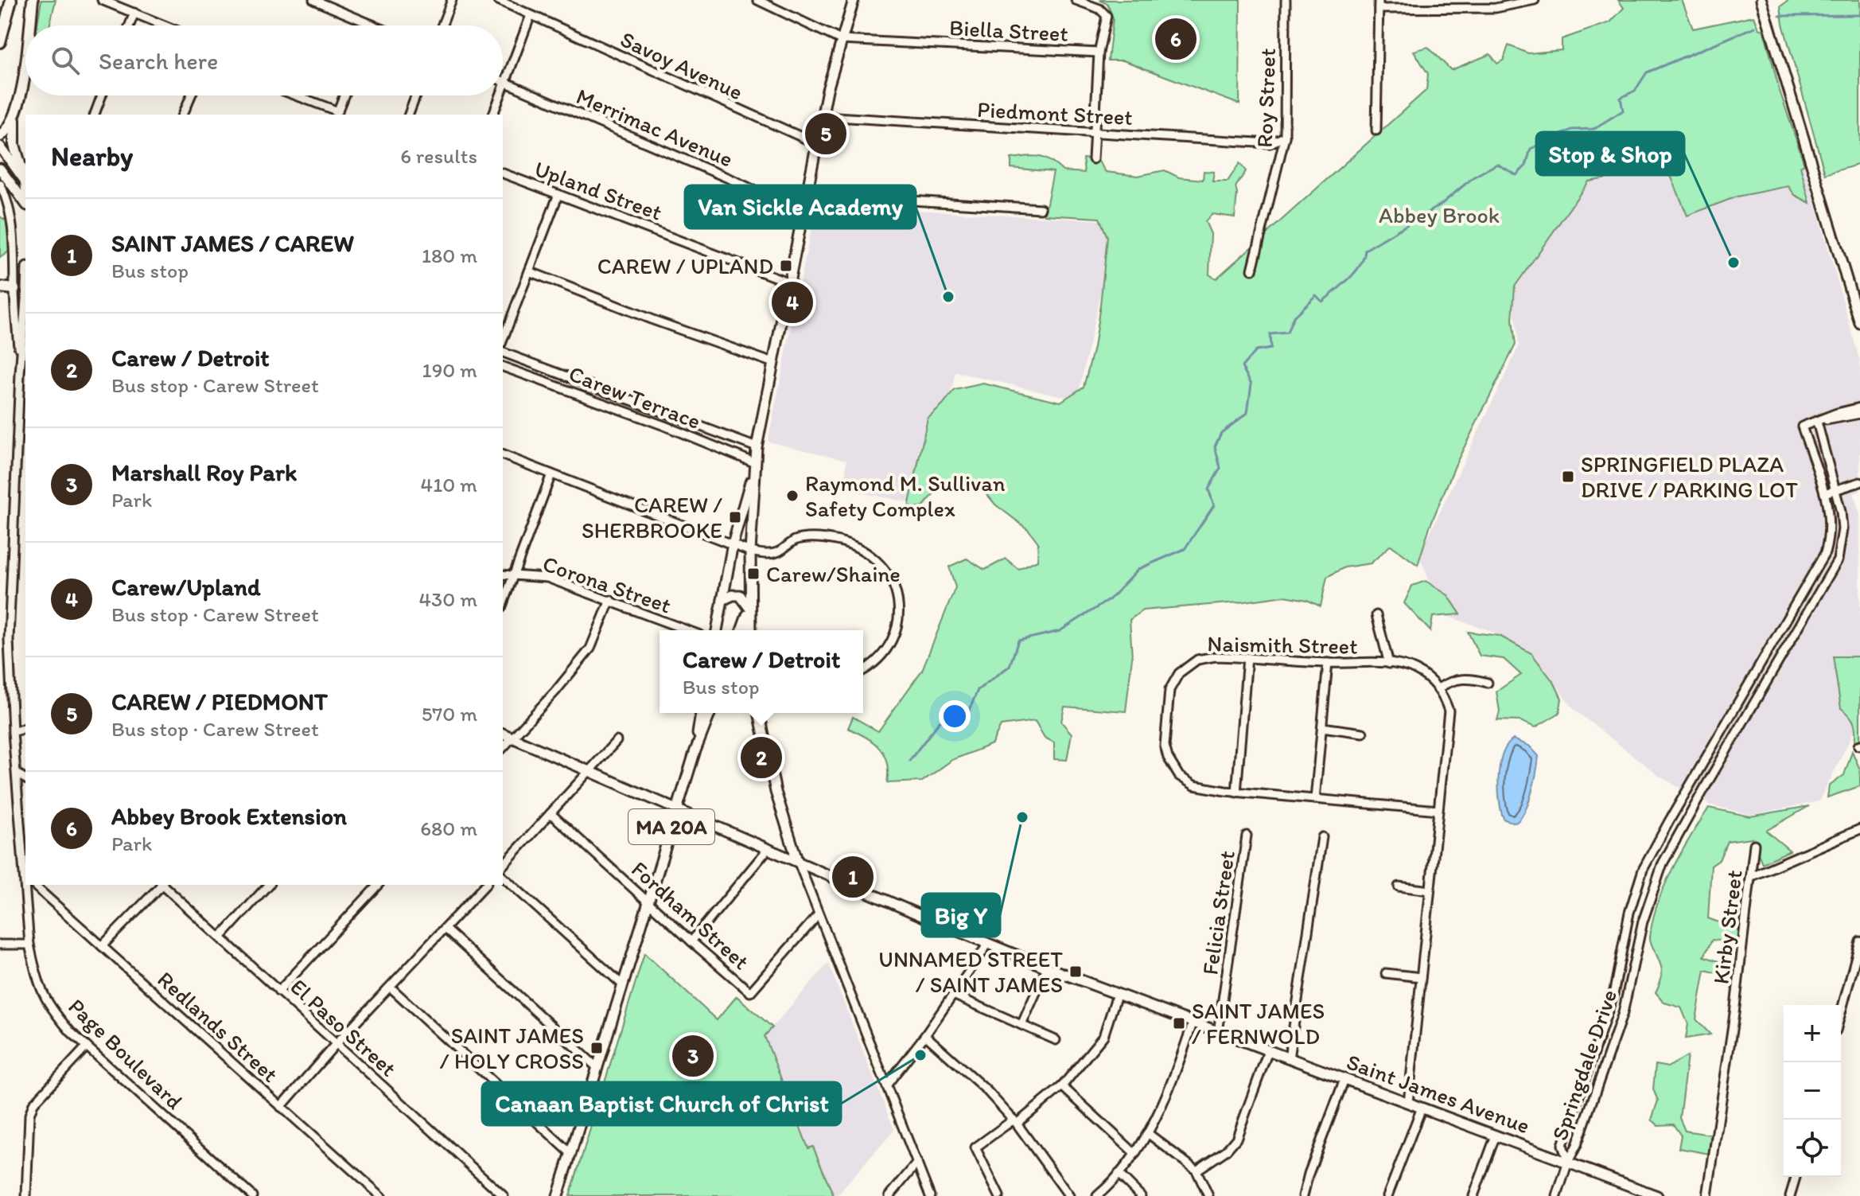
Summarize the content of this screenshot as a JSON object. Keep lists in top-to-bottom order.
{
  "streets": {
    "main road": ["MA 20A", "Saint James Avenue"],
    "street": [
      "Biella Street",
      "Savoy Avenue",
      "Roy Street",
      "Piedmont Street",
      "Merrimac Avenue",
      "Upland Street",
      "Carew Terrace",
      "Corona Street",
      "Naismith Street",
      "Felicia Street",
      "Fordham Street",
      "Kirby Street",
      "Redlands Street",
      "El Paso Street",
      "Page Boulevard",
      "Springdale Drive"
    ]
  },
  "crossings": [
    ["Roy Street", "Piedmont Street"],
    ["MA 20A", "Fordham Street"],
    ["MA 20A", "Saint James Avenue"],
    ["Felicia Street", "Saint James Avenue"],
    ["Springdale Drive", "Saint James Avenue"]
  ],
  "parks": ["Abbey Brook"],
  "places": {
    "other": [
      "Stop & Shop",
      "Van Sickle Academy",
      "Raymond M. Sullivan Safety Complex",
      "Big Y",
      "Canaan Baptist Church of Christ"
    ],
    "transit": [
      "CAREW / UPLAND",
      "SPRINGFIELD PLAZA DRIVE / PARKING LOT",
      "CAREW / SHERBROOKE",
      "Carew/Shaine",
      "UNNAMED STREET / SAINT JAMES",
      "SAINT JAMES / FERNWOLD",
      "SAINT JAMES / HOLY CROSS"
    ]
  },
  "page": {
    "pins": [
      "6",
      "5",
      "4",
      "2",
      "1",
      "3"
    ],
    "search": "Search here",
    "heading": ["Nearby", "6 results"],
    "list": [
      {
        "mark": "1",
        "name": "SAINT JAMES / CAREW",
        "note": "Bus stop",
        "value": "180 m"
      },
      {
        "mark": "2",
        "name": "Carew / Detroit",
        "note": "Bus stop · Carew Street",
        "value": "190 m"
      },
      {
        "mark": "3",
        "name": "Marshall Roy Park",
        "note": "Park",
        "value": "410 m"
      },
      {
        "mark": "4",
        "name": "Carew/Upland",
        "note": "Bus stop · Carew Street",
        "value": "430 m"
      },
      {
        "mark": "5",
        "name": "CAREW / PIEDMONT",
        "note": "Bus stop · Carew Street",
        "value": "570 m"
      },
      {
        "mark": "6",
        "name": "Abbey Brook Extension",
        "note": "Park",
        "value": "680 m"
      }
    ],
    "popup": ["Carew / Detroit", "Bus stop"],
    "map_buttons": ["+", "−"]
  }
}
